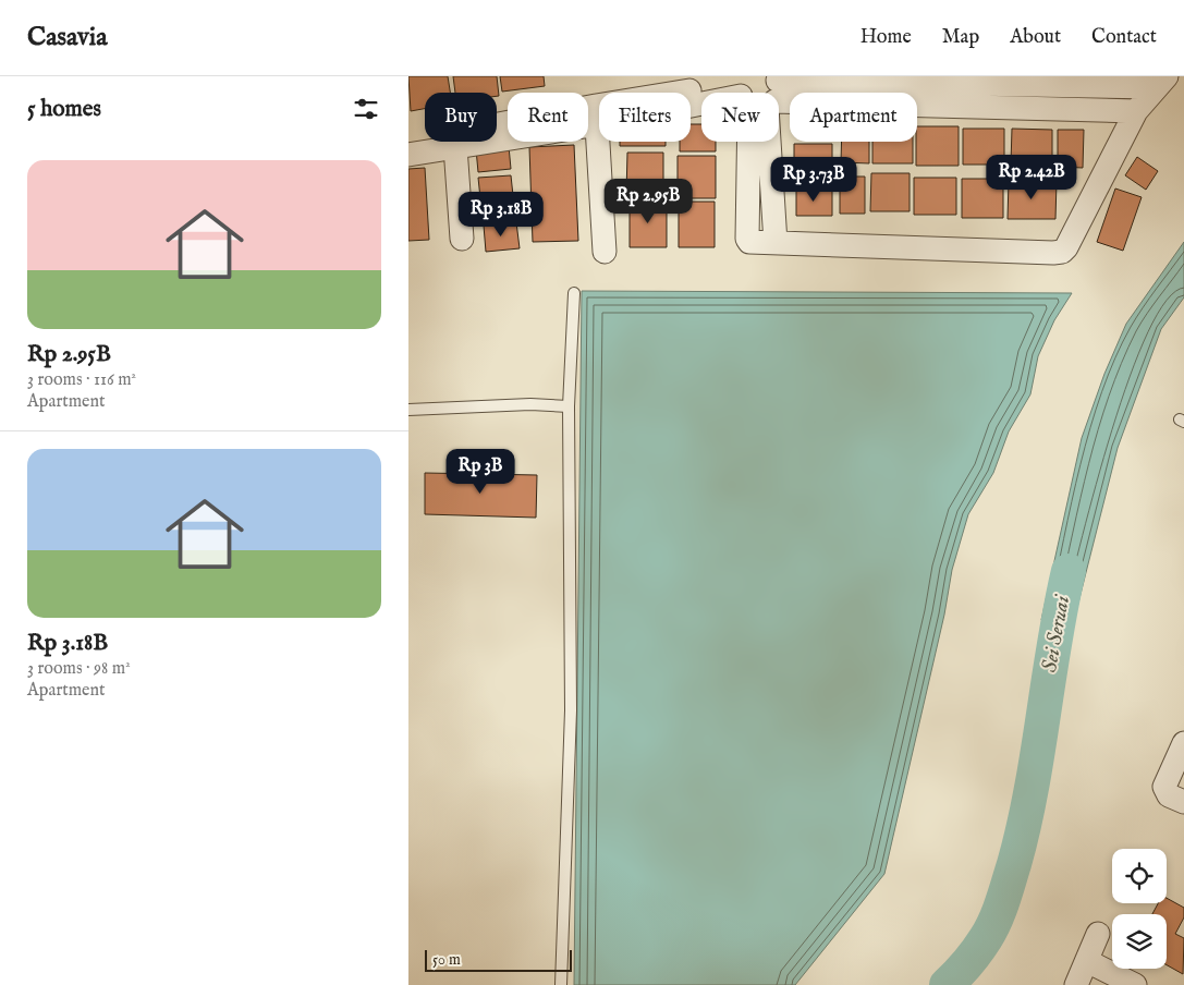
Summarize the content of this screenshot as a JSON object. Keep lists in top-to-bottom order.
{
  "water": ["Sei Seruai"],
  "scale_bar": "50 m",
  "page": {
    "header": "Casavia",
    "nav": [
      "Home",
      "Map",
      "About",
      "Contact"
    ],
    "heading": "5 homes",
    "chip": [
      "Buy",
      "Rent",
      "Filters",
      "New",
      "Apartment"
    ],
    "list": [
      {
        "name": "Rp 2.95B",
        "note": "3 rooms · 116 m² · Apartment"
      },
      {
        "name": "Rp 3.18B",
        "note": "3 rooms · 98 m² · Apartment"
      }
    ],
    "price": [
      "Rp 2.42B",
      "Rp 3.73B",
      "Rp 2.95B",
      "Rp 3.18B",
      "Rp 3B"
    ],
    "scale": "50 m"
  }
}
